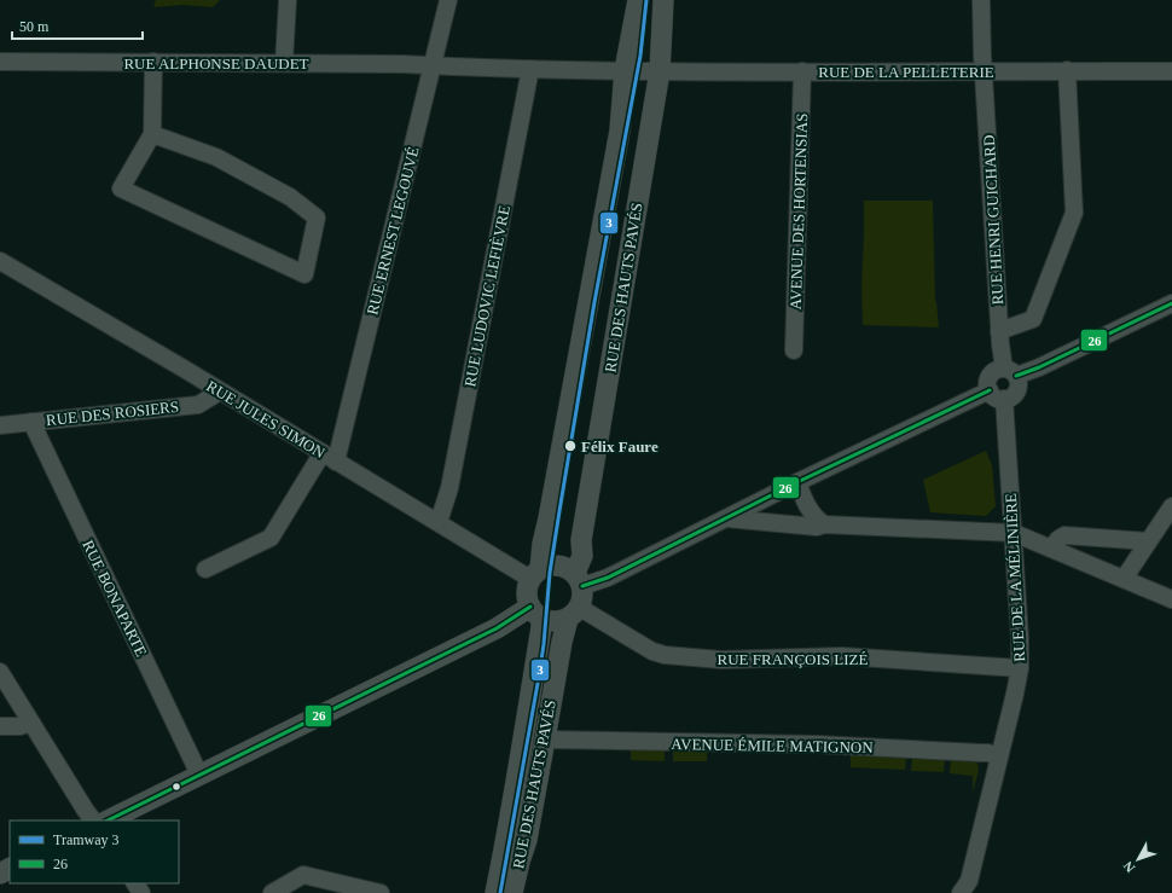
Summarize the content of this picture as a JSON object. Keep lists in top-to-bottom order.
{
  "streets": {
    "street": [
      "RUE ALPHONSE DAUDET",
      "RUE DE LA PELLETERIE",
      "AVENUE DES HORTENSIAS",
      "RUE HENRI GUICHARD",
      "RUE ERNEST LEGOUVÉ",
      "RUE DES HAUTS PAVÉS",
      "RUE LUDOVIC LEFIÈVRE",
      "RUE DES ROSIERS",
      "RUE JULES SIMON",
      "RUE DE LA MÉLINIÈRE",
      "RUE BONAPARTE",
      "RUE FRANÇOIS LIZÉ",
      "AVENUE ÉMILE MATIGNON"
    ]
  },
  "crossings": [
    ["RUE ALPHONSE DAUDET", "RUE DE LA PELLETERIE"],
    ["RUE ALPHONSE DAUDET", "RUE ERNEST LEGOUVÉ"],
    ["RUE ALPHONSE DAUDET", "RUE LUDOVIC LEFIÈVRE"],
    ["RUE DE LA PELLETERIE", "AVENUE DES HORTENSIAS"],
    ["RUE DE LA PELLETERIE", "RUE HENRI GUICHARD"],
    ["RUE DE LA PELLETERIE", "RUE DES HAUTS PAVÉS"],
    ["RUE DE LA PELLETERIE", "RUE LUDOVIC LEFIÈVRE"],
    ["RUE HENRI GUICHARD", "RUE DE LA MÉLINIÈRE"],
    ["RUE ERNEST LEGOUVÉ", "RUE JULES SIMON"],
    ["RUE DES HAUTS PAVÉS", "RUE JULES SIMON"],
    ["RUE DES HAUTS PAVÉS", "RUE FRANÇOIS LIZÉ"],
    ["RUE DES HAUTS PAVÉS", "AVENUE ÉMILE MATIGNON"],
    ["RUE LUDOVIC LEFIÈVRE", "RUE JULES SIMON"],
    ["RUE DES ROSIERS", "RUE JULES SIMON"],
    ["RUE DES ROSIERS", "RUE BONAPARTE"],
    ["RUE JULES SIMON", "RUE FRANÇOIS LIZÉ"],
    ["RUE DE LA MÉLINIÈRE", "RUE FRANÇOIS LIZÉ"],
    ["RUE DE LA MÉLINIÈRE", "AVENUE ÉMILE MATIGNON"]
  ],
  "places": ["Félix Faure"],
  "lines": ["tram line 3", "transit line 26"],
  "legend": ["Tramway 3", "26"],
  "scale_bar": "50 m",
  "north": "bottom left"
}
